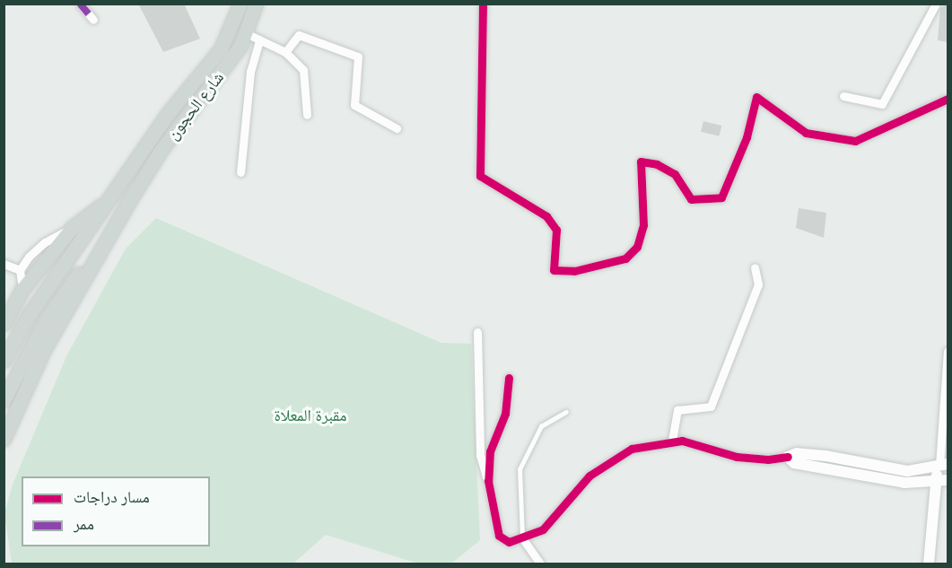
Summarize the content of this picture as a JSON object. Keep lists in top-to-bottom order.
{
  "streets": {
    "main road": ["شارع الحجون"]
  },
  "parks": ["مقبرة المعلاة"],
  "legend": ["مسار دراجات", "ممر"]
}
